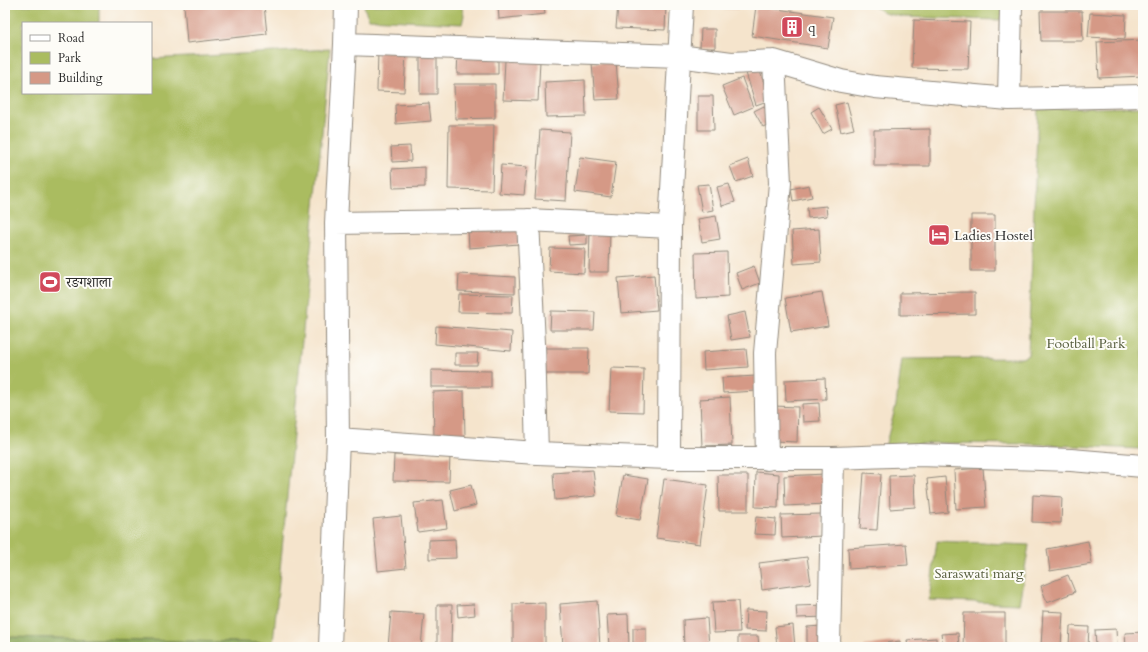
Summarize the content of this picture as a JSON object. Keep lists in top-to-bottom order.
{
  "parks": ["Football Park", "Saraswati marg"],
  "places": {
    "building": ["q"],
    "hotel": ["Ladies Hostel"],
    "sports": ["रङगशाला"]
  },
  "legend": ["Road", "Park", "Building"]
}
